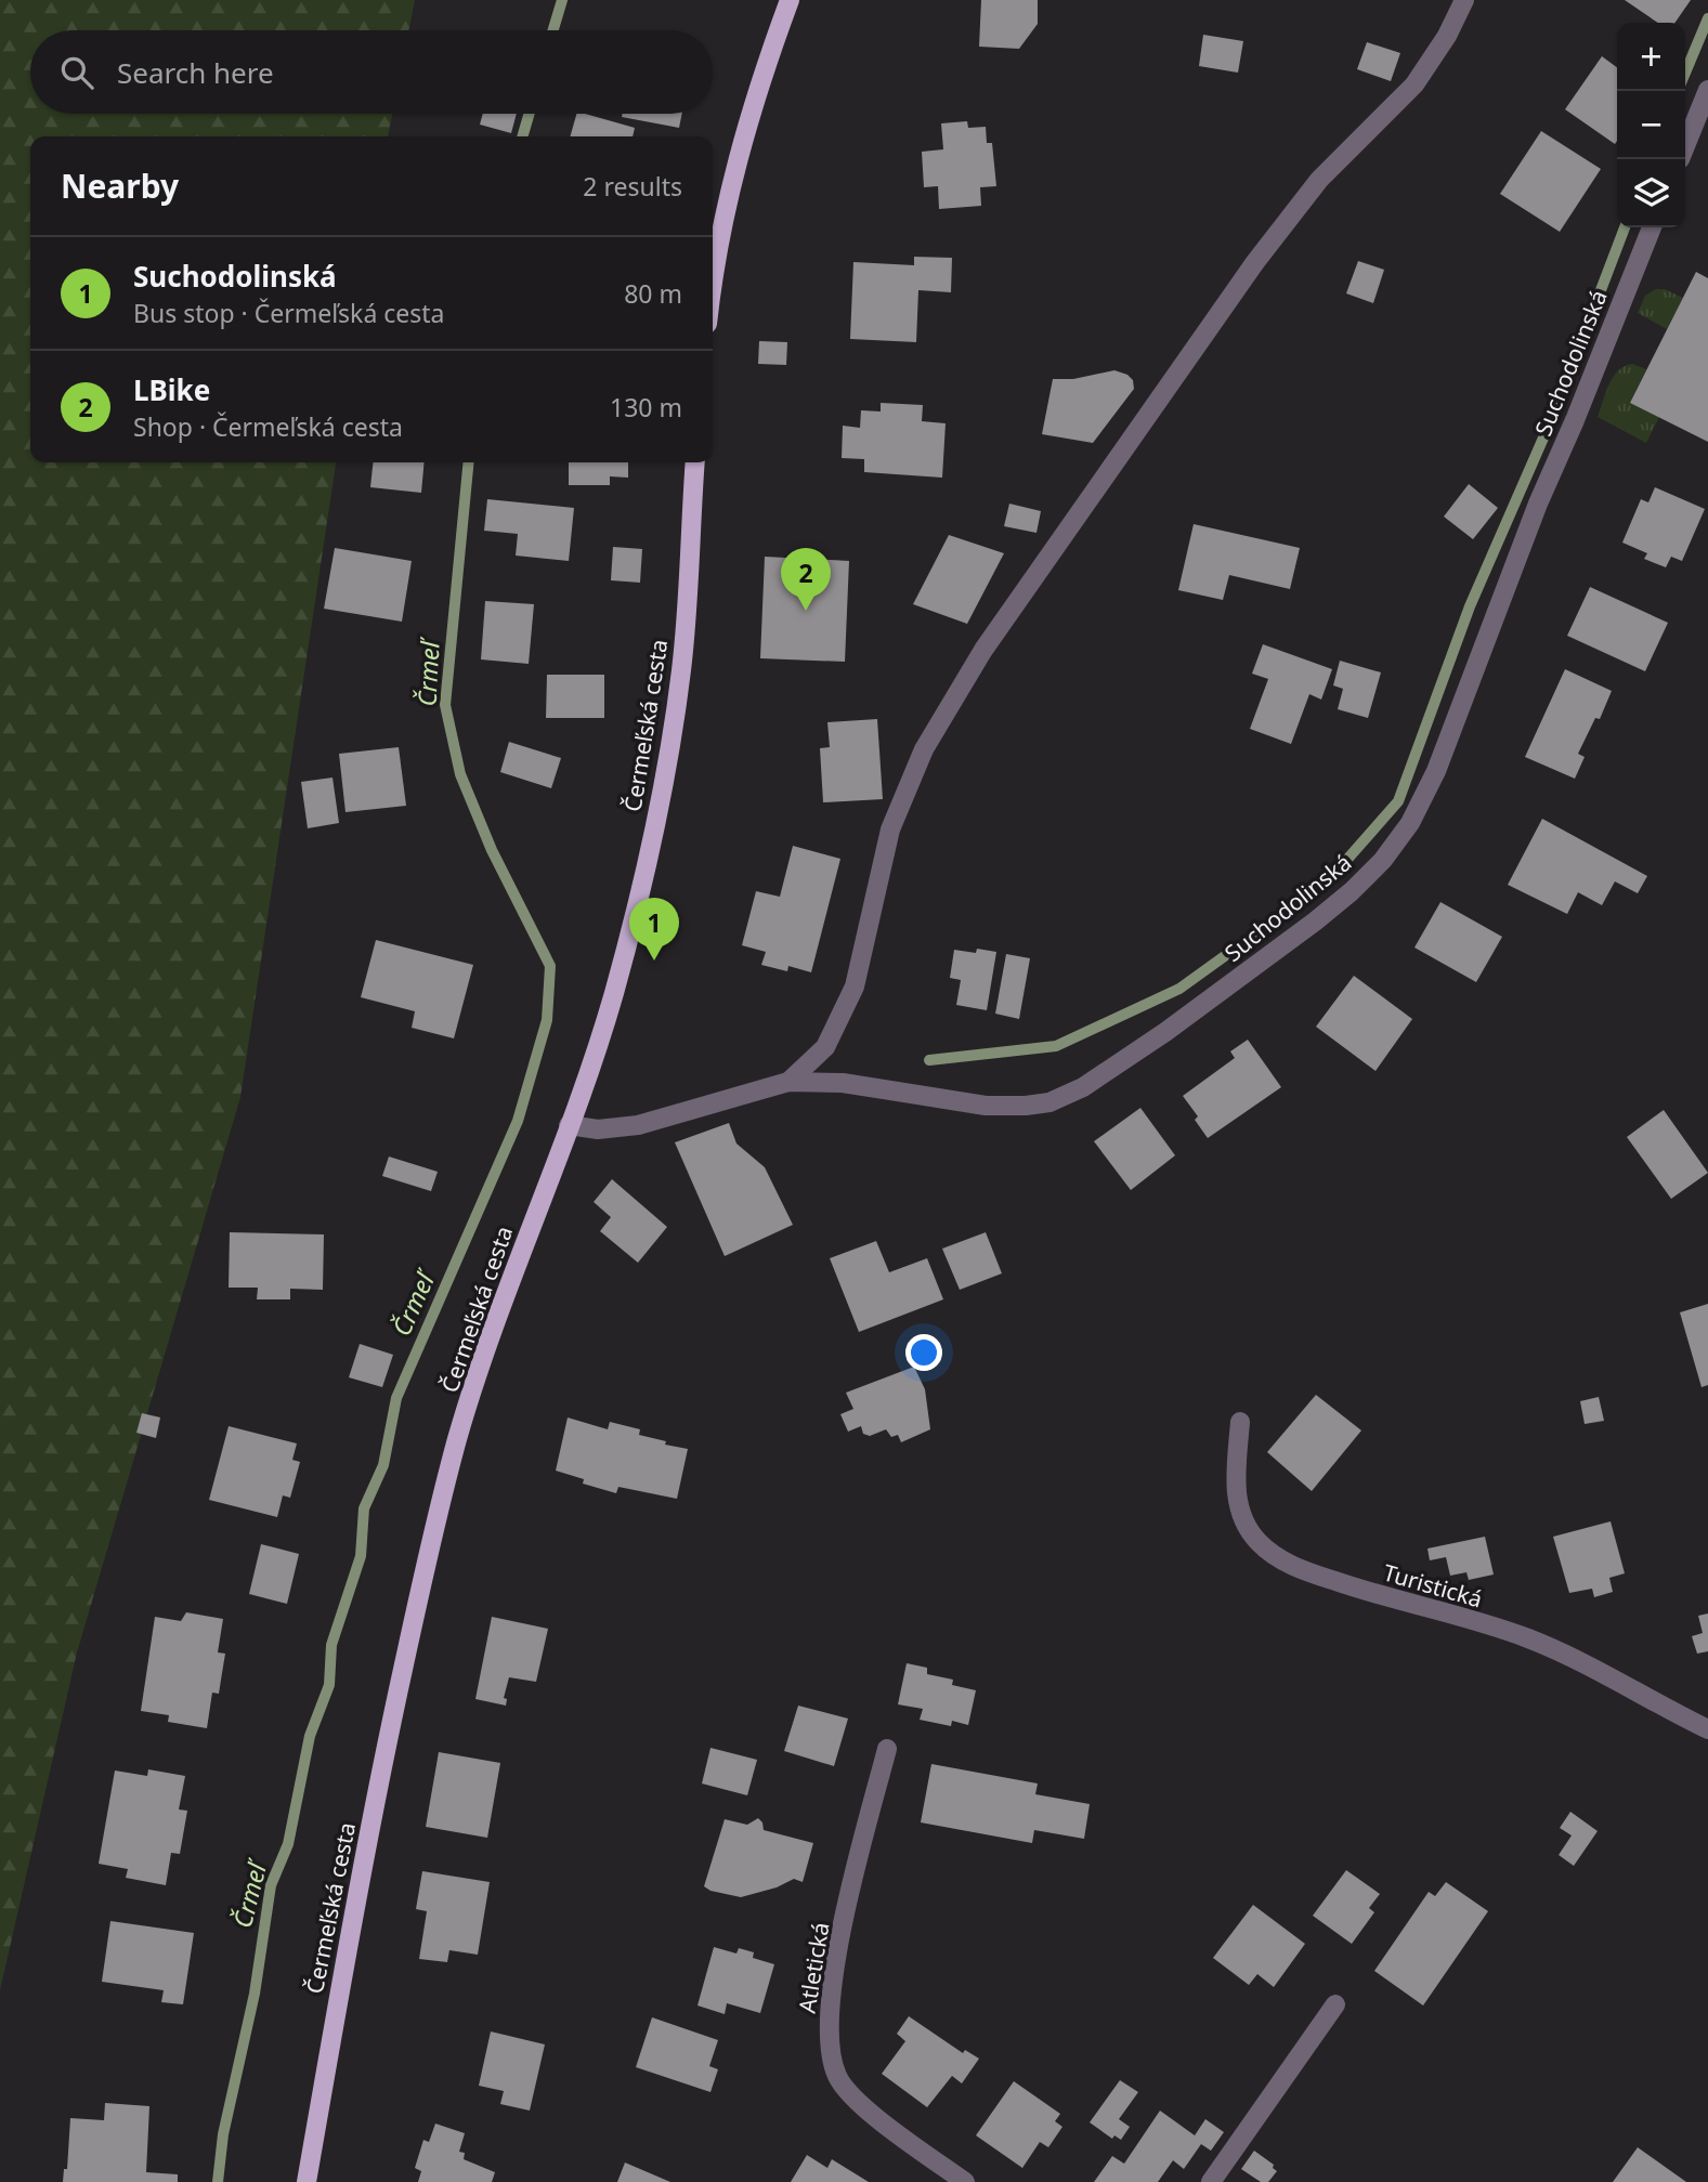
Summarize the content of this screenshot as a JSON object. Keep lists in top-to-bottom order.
{
  "streets": {
    "main road": ["Čermeľská cesta"],
    "street": ["Suchodolinská", "Turistická", "Atletická"]
  },
  "crossings": [
    ["Suchodolinská", "Čermeľská cesta"]
  ],
  "water": ["Črmeľ"],
  "page": {
    "map_buttons": ["+", "−"],
    "search": "Search here",
    "heading": ["Nearby", "2 results"],
    "list": [
      {
        "mark": "1",
        "name": "Suchodolinská",
        "note": "Bus stop · Čermeľská cesta",
        "value": "80 m"
      },
      {
        "mark": "2",
        "name": "LBike",
        "note": "Shop · Čermeľská cesta",
        "value": "130 m"
      }
    ],
    "pins": ["2", "1"]
  }
}
